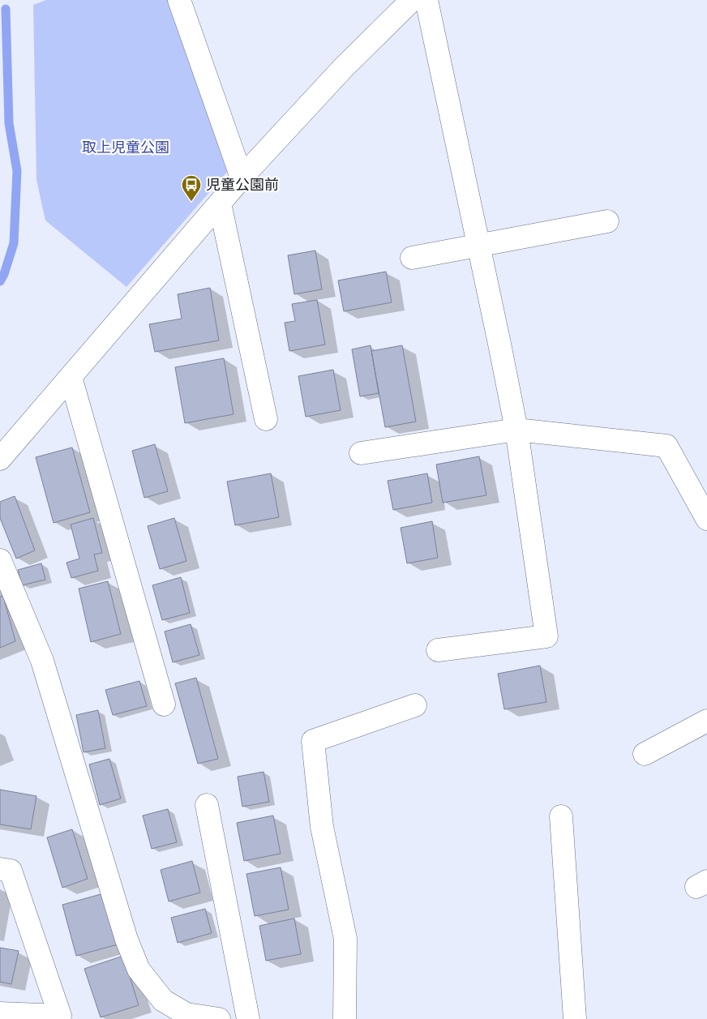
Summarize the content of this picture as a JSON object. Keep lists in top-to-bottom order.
{
  "parks": ["取上児童公園"],
  "places": {
    "bus stop": ["児童公園前"]
  }
}
